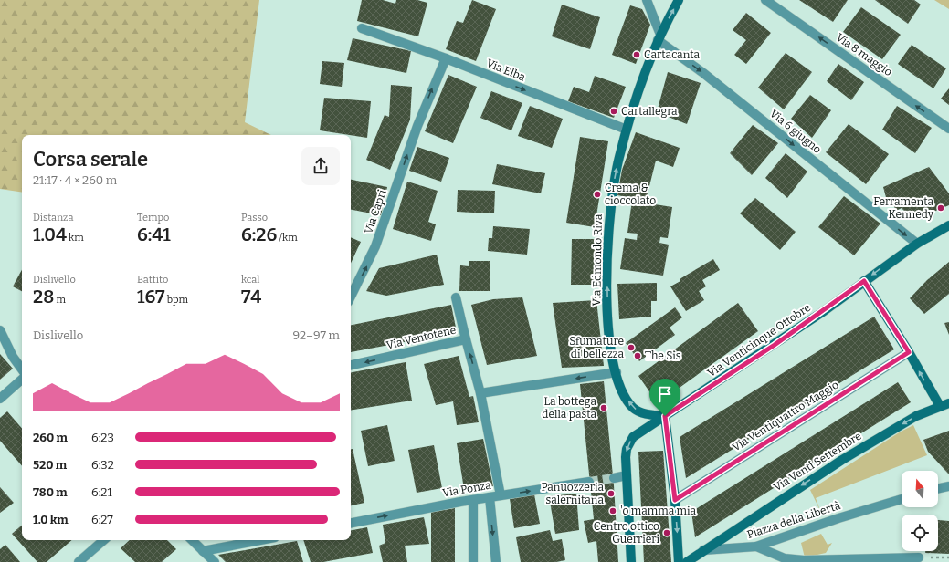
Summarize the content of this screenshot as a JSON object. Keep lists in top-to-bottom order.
{
  "streets": {
    "main road": [
      "Via Edmondo Riva",
      "Via Venticinque Ottobre",
      "Via Venti Settembre",
      "Piazza della Libertà"
    ],
    "street": [
      "Via 8 maggio",
      "Via Elba",
      "Via 6 giugno",
      "Via Capri",
      "Via Ventotene",
      "Via Ventiquattro Maggio",
      "Via Ponza"
    ]
  },
  "crossings": [
    ["Via Elba", "Via Capri"],
    ["Via Elba", "Via Edmondo Riva"],
    ["Via 6 giugno", "Via Edmondo Riva"],
    ["Via 6 giugno", "Via Venticinque Ottobre"],
    ["Via Edmondo Riva", "Via Venticinque Ottobre"],
    ["Via Ventotene", "Via Ponza"],
    ["Via Venti Settembre", "Piazza della Libertà"]
  ],
  "one_way": [
    "Via 8 maggio",
    "Via Elba",
    "Via 6 giugno",
    "Via Capri",
    "Via Edmondo Riva",
    "Via Venti Settembre",
    "Via Ponza"
  ],
  "places": [
    "Cartacanta",
    "Cartallegra",
    "Crema & cioccolato",
    "Ferramenta Kennedy",
    "Sfumature di bellezza",
    "The Sis",
    "La bottega della pasta",
    "Panuozzeria salernitana",
    "'o mamma mia",
    "Centro ottico Guerrieri"
  ],
  "north": "top",
  "page": {
    "heading": ["Corsa serale", "21:17 · 4 × 260 m"],
    "stats": [
      ["Distanza", "1.04 km"],
      ["Tempo", "6:41"],
      ["Passo", "6:26 /km"],
      ["Dislivello", "28 m"],
      ["Battito", "167 bpm"],
      ["kcal", "74"]
    ],
    "chart": ["Dislivello", "92–97 m"],
    "list": [
      {
        "name": "260 m",
        "note": "6:23"
      },
      {
        "name": "520 m",
        "note": "6:32"
      },
      {
        "name": "780 m",
        "note": "6:21"
      },
      {
        "name": "1.0 km",
        "note": "6:27"
      }
    ]
  }
}
